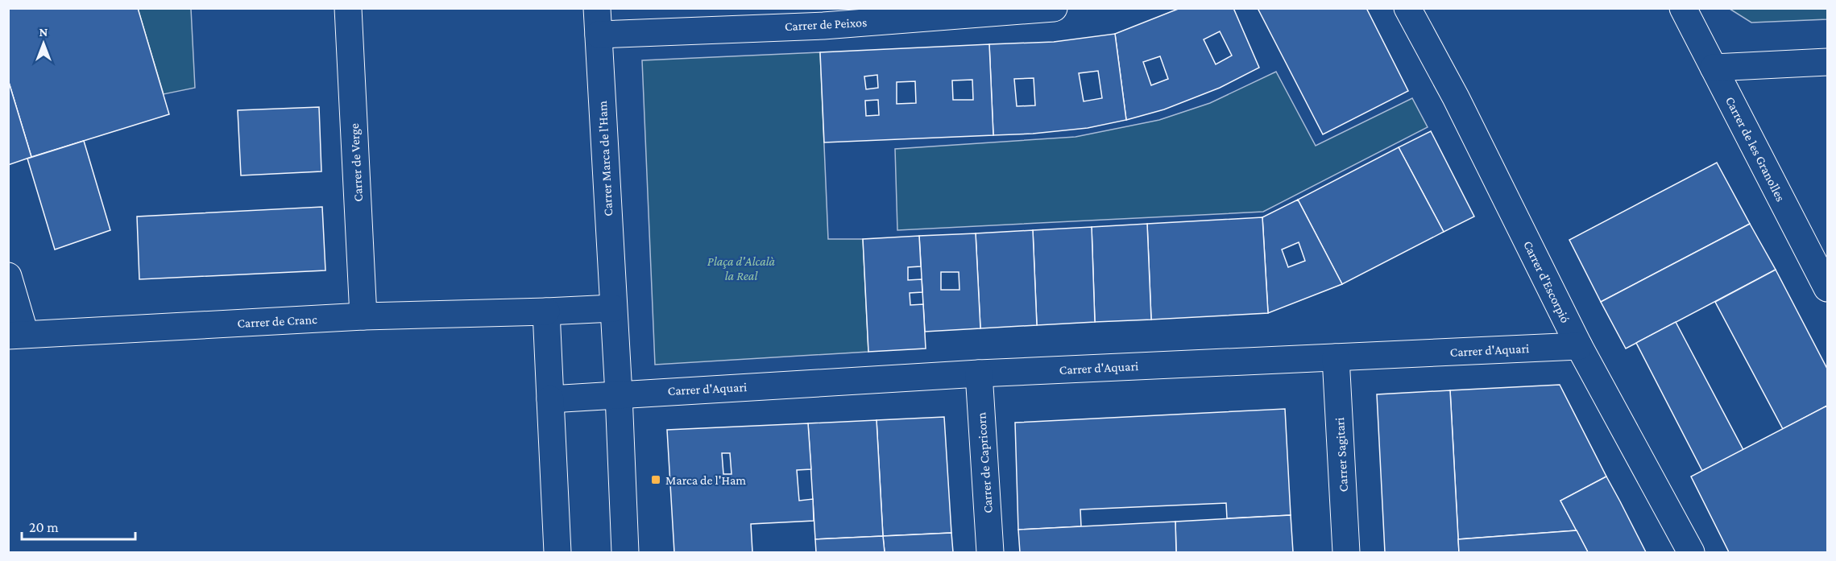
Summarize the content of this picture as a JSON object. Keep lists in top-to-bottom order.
{
  "streets": {
    "street": [
      "Carrer de Peixos",
      "Carrer de les Granolles",
      "Carrer Marca de l'Ham",
      "Carrer de Verge",
      "Carrer d'Escorpió",
      "Carrer de Cranc",
      "Carrer d'Aquari",
      "Carrer Sagitari",
      "Carrer de Capricorn"
    ]
  },
  "crossings": [
    ["Carrer de Peixos", "Carrer Marca de l'Ham"],
    ["Carrer Marca de l'Ham", "Carrer d'Aquari"],
    ["Carrer de Verge", "Carrer de Cranc"],
    ["Carrer d'Escorpió", "Carrer d'Aquari"],
    ["Carrer d'Aquari", "Carrer Sagitari"],
    ["Carrer d'Aquari", "Carrer de Capricorn"]
  ],
  "parks": ["Plaça d'Alcalà la Real"],
  "places": {
    "transit": ["Marca de l'Ham"]
  },
  "scale_bar": "20 m",
  "north": "top"
}
